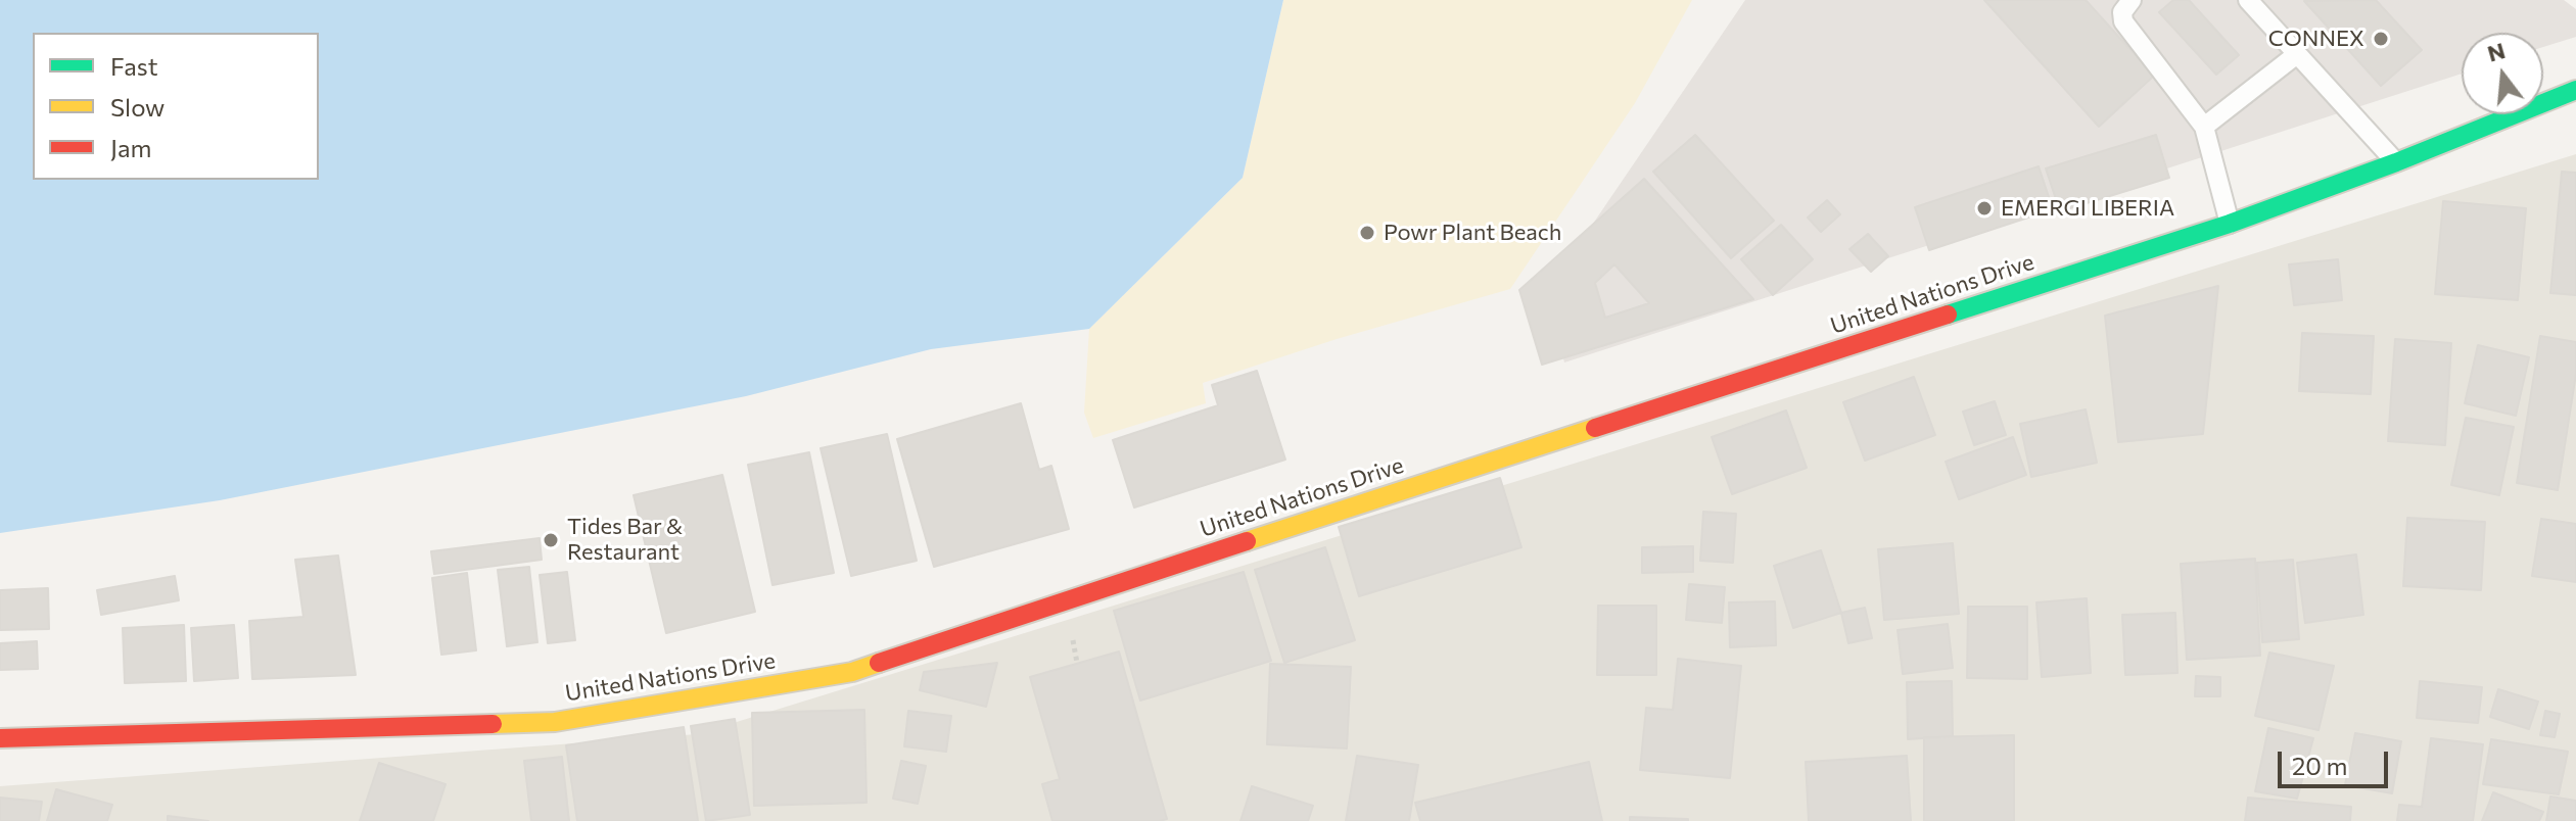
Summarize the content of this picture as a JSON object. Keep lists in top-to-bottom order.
{
  "streets": {
    "main road": ["United Nations Drive"]
  },
  "places": [
    "CONNEX",
    "EMERGI LIBERIA",
    "Powr Plant Beach",
    "Tides Bar & Restaurant"
  ],
  "legend": ["Fast", "Slow", "Jam"],
  "scale_bar": "20 m",
  "north": "top"
}
